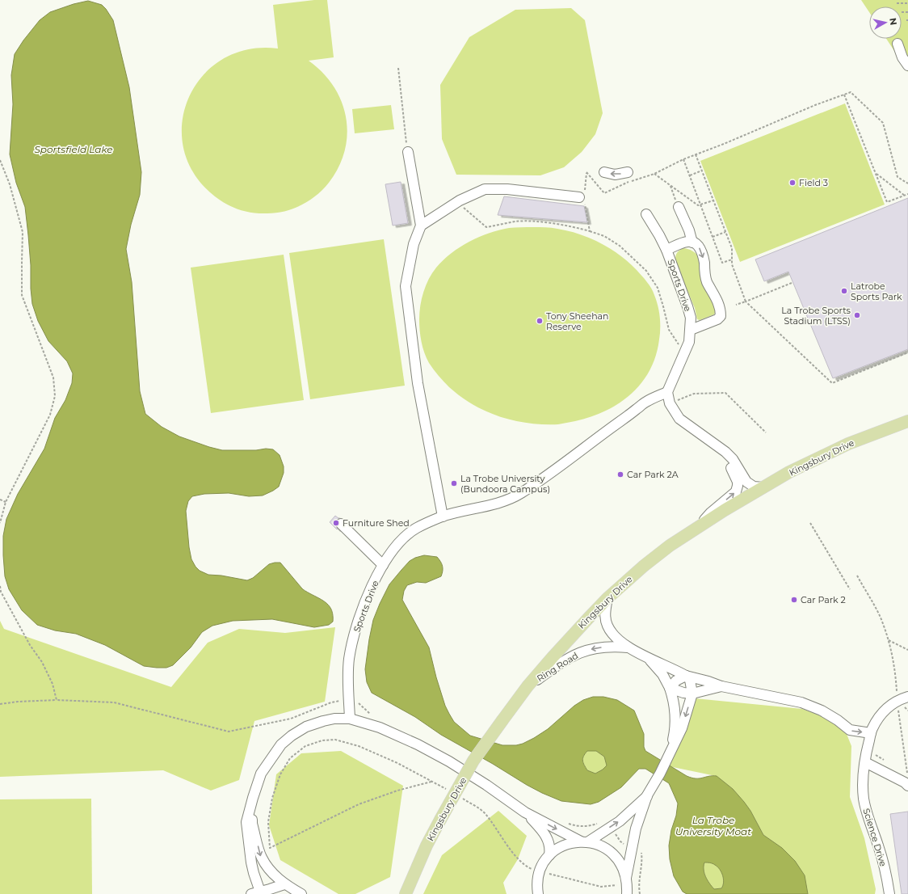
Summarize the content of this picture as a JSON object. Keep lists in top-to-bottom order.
{
  "streets": {
    "main road": ["Kingsbury Drive"],
    "street": ["Sports Drive", "Ring Road", "Science Drive"]
  },
  "crossings": [
    ["Kingsbury Drive", "Ring Road"],
    ["Ring Road", "Science Drive"]
  ],
  "water": ["Sportsfield Lake", "La Trobe University Moat"],
  "places": [
    "Field 3",
    "Latrobe Sports Park",
    "La Trobe Sports Stadium (LTSS)",
    "Tony Sheehan Reserve",
    "Car Park 2A",
    "La Trobe University (Bundoora Campus)",
    "Furniture Shed",
    "Car Park 2"
  ],
  "north": "right"
}
